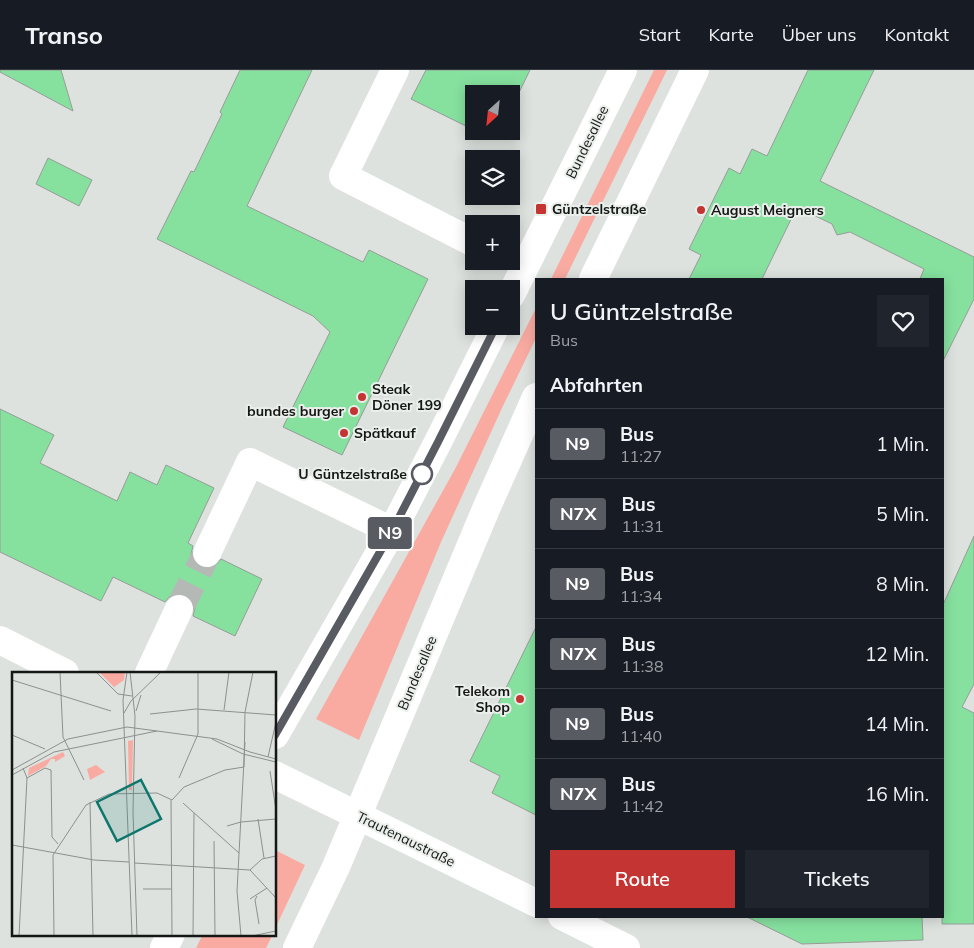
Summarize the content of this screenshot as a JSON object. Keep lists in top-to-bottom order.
{
  "streets": {
    "main road": ["Bundesallee", "Trautenaustraße"]
  },
  "crossings": [
    ["Bundesallee", "Trautenaustraße"]
  ],
  "places": {
    "transit": ["Güntzelstraße"],
    "other": [
      "August Meigners",
      "Steak Döner 199",
      "bundes burger",
      "Spätkauf",
      "U Güntzelstraße",
      "Telekom Shop"
    ]
  },
  "lines": ["bus line N9"],
  "north": "bottom left",
  "page": {
    "header": "Transo",
    "nav": [
      "Start",
      "Karte",
      "Über uns",
      "Kontakt"
    ],
    "on_map": "N9",
    "map_buttons": ["+", "−"],
    "heading": [
      ["U Güntzelstraße", "Bus"],
      "Abfahrten"
    ],
    "list": [
      {
        "mark": "N9",
        "name": "Bus",
        "note": "11:27",
        "value": "1 Min."
      },
      {
        "mark": "N7X",
        "name": "Bus",
        "note": "11:31",
        "value": "5 Min."
      },
      {
        "mark": "N9",
        "name": "Bus",
        "note": "11:34",
        "value": "8 Min."
      },
      {
        "mark": "N7X",
        "name": "Bus",
        "note": "11:38",
        "value": "12 Min."
      },
      {
        "mark": "N9",
        "name": "Bus",
        "note": "11:40",
        "value": "14 Min."
      },
      {
        "mark": "N7X",
        "name": "Bus",
        "note": "11:42",
        "value": "16 Min."
      }
    ],
    "buttons": ["Route", "Tickets"]
  }
}
